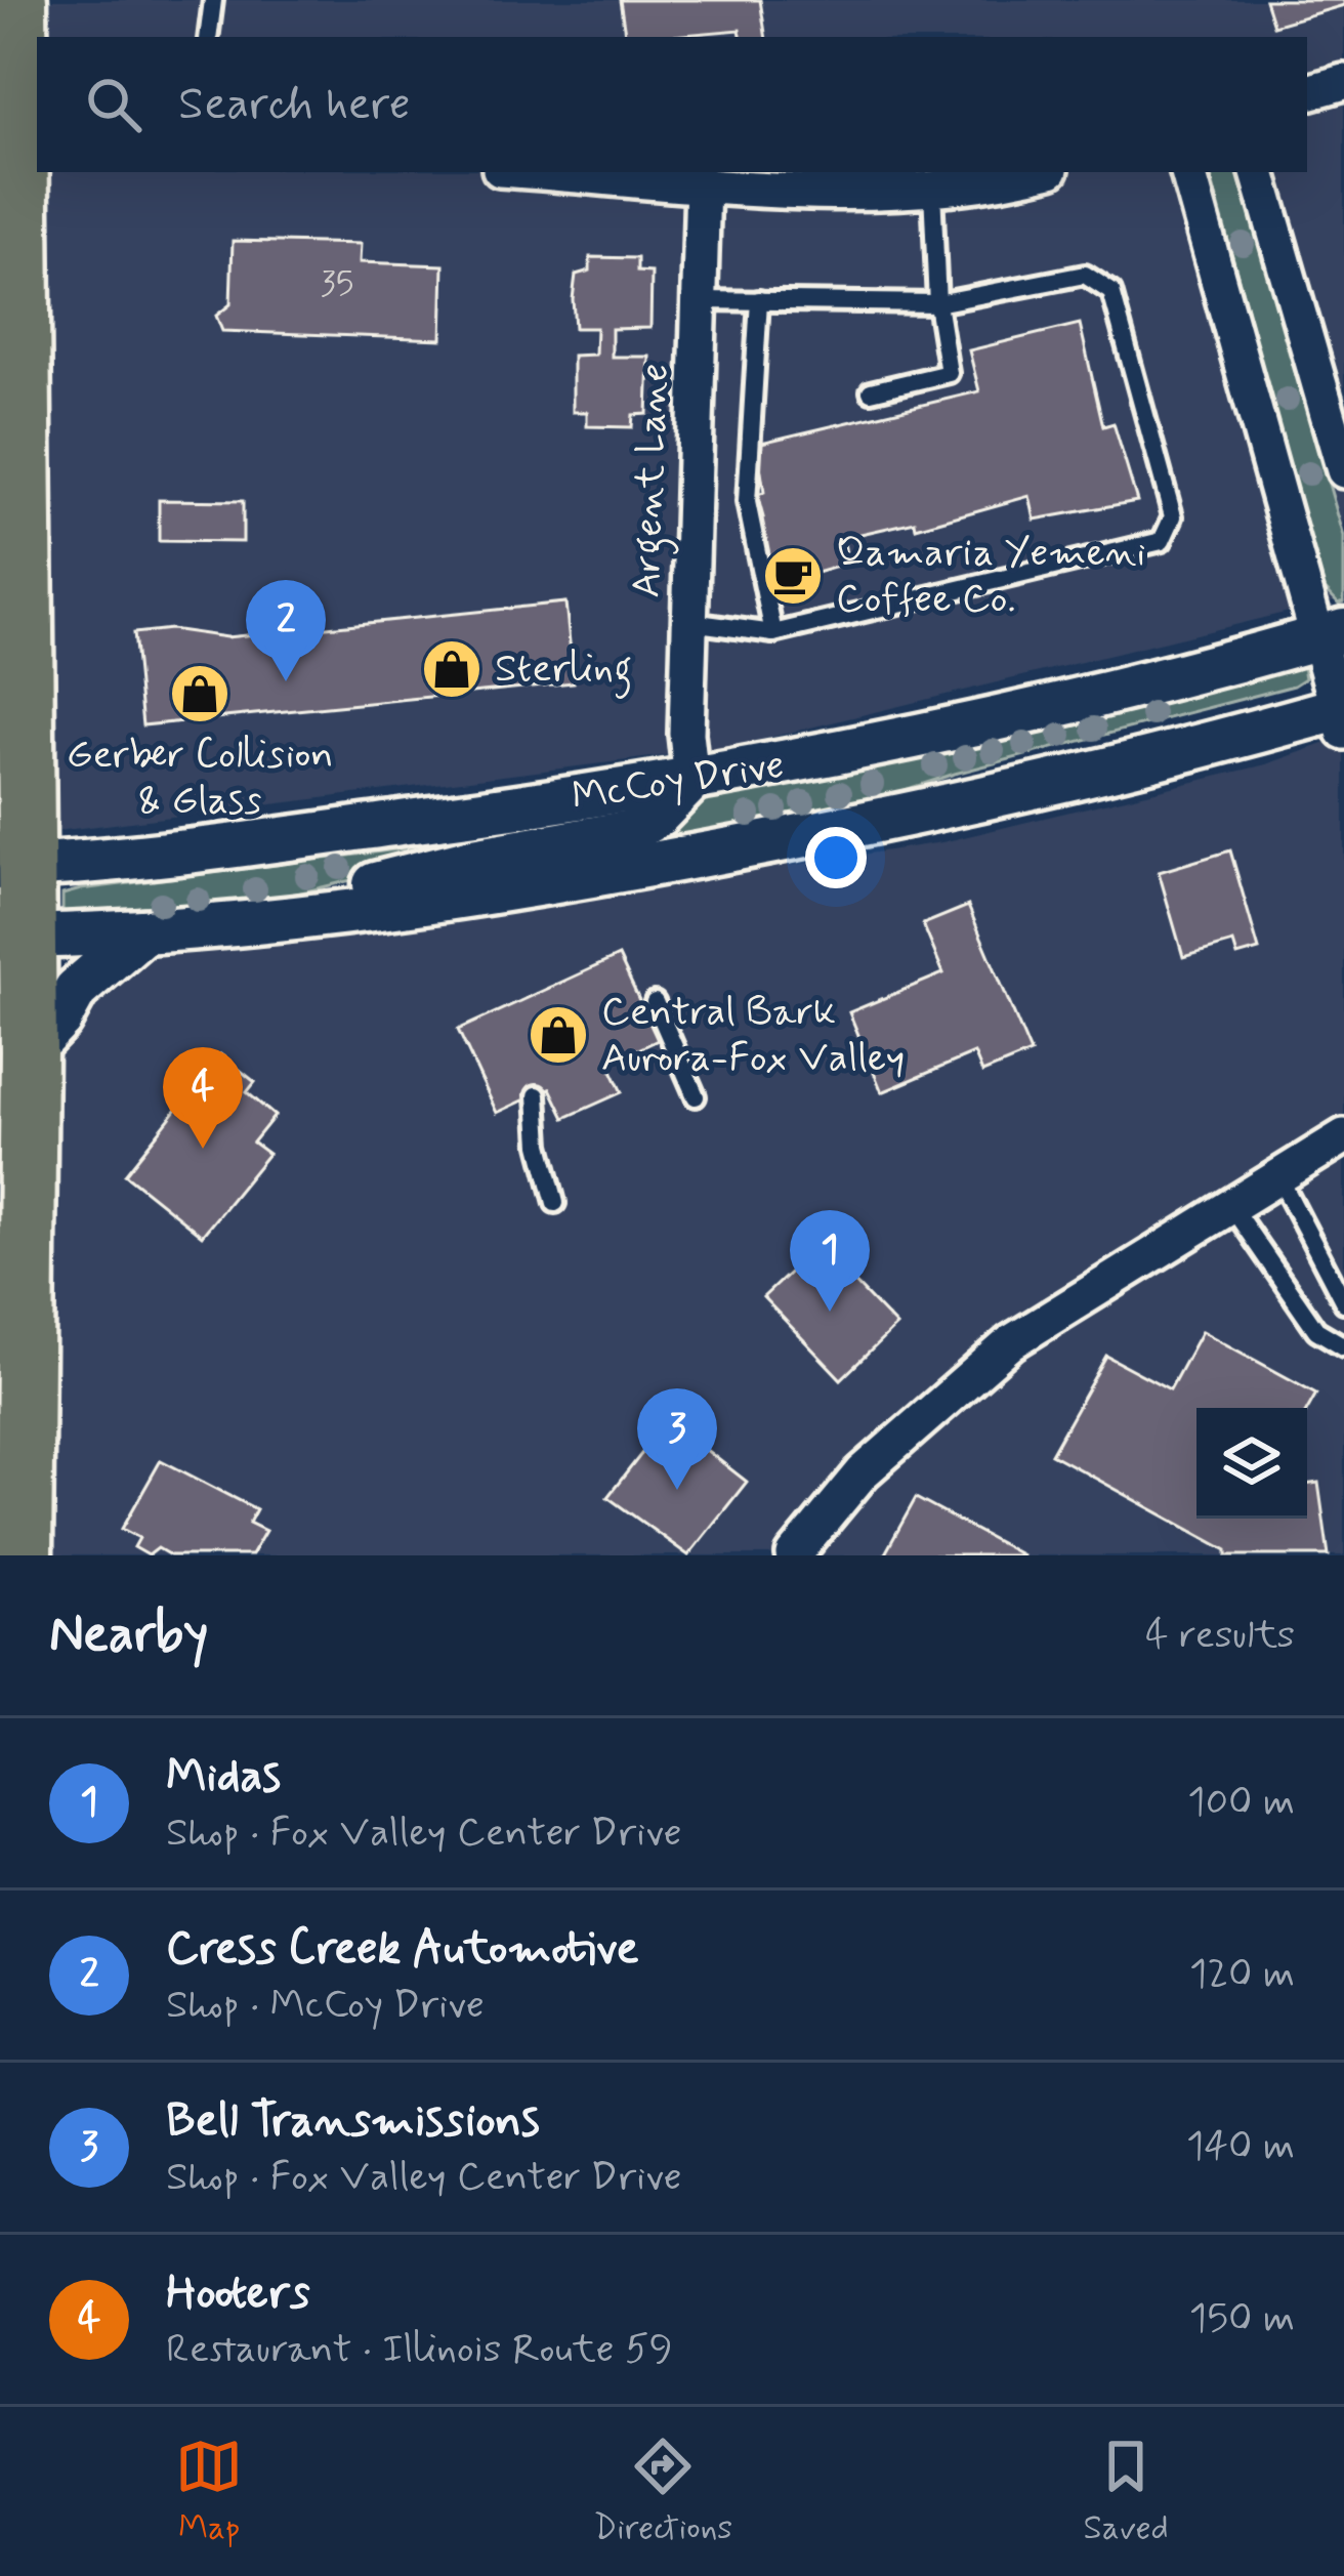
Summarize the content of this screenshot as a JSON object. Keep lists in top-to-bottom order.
{
  "streets": {
    "street": ["Argent Lane", "McCoy Drive"]
  },
  "crossings": [
    ["Argent Lane", "McCoy Drive"]
  ],
  "places": {
    "cafe": ["Qamaria Yemeni Coffee Co."],
    "shop": ["Sterling", "Gerber Collision & Glass", "Central Bark Aurora-Fox Valley"]
  },
  "house_numbers": ["35"],
  "page": {
    "search": "Search here",
    "pins": [
      "2",
      "4",
      "1",
      "3"
    ],
    "heading": ["Nearby", "4 results"],
    "list": [
      {
        "mark": "1",
        "name": "Midas",
        "note": "Shop · Fox Valley Center Drive",
        "value": "100 m"
      },
      {
        "mark": "2",
        "name": "Cress Creek Automotive",
        "note": "Shop · McCoy Drive",
        "value": "120 m"
      },
      {
        "mark": "3",
        "name": "Bell Transmissions",
        "note": "Shop · Fox Valley Center Drive",
        "value": "140 m"
      },
      {
        "mark": "4",
        "name": "Hooters",
        "note": "Restaurant · Illinois Route 59",
        "value": "150 m"
      }
    ],
    "nav": ["Map", "Directions", "Saved"]
  }
}
